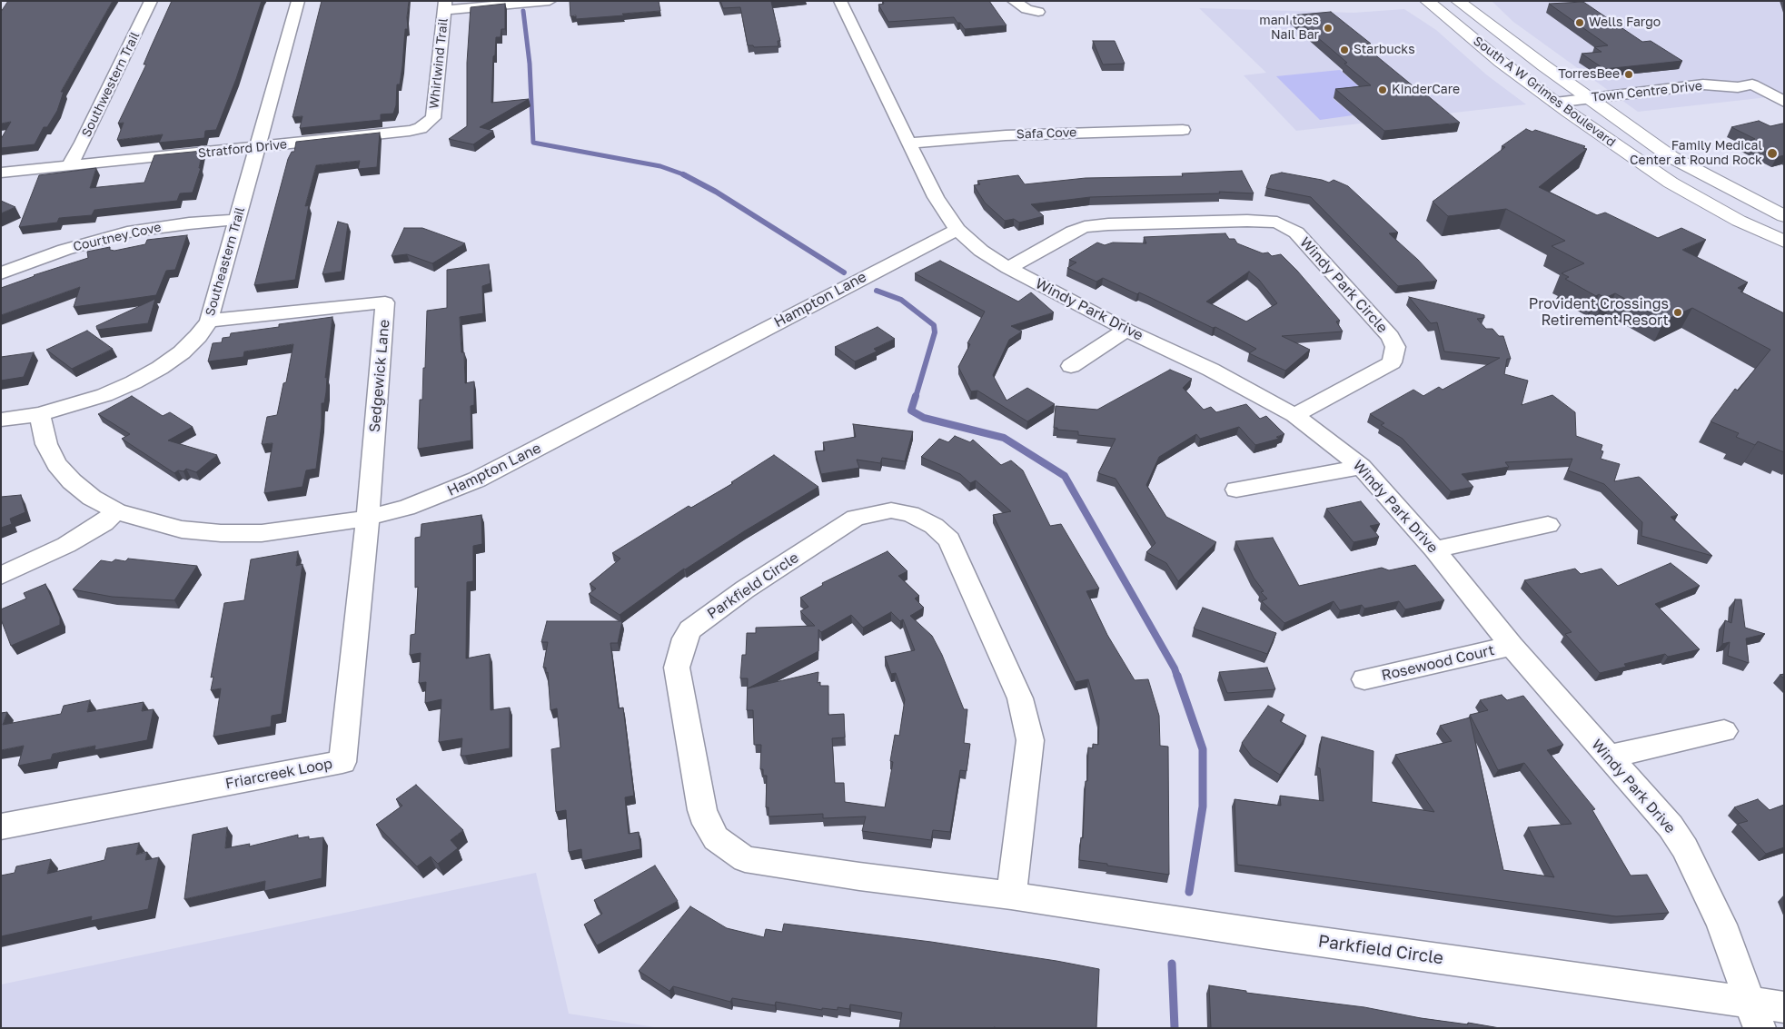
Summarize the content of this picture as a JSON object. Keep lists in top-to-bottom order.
{
  "streets": {
    "main road": ["South A W Grimes Boulevard"],
    "street": [
      "Whirlwind Trail",
      "Southwestern Trail",
      "Town Centre Drive",
      "Safa Cove",
      "Stratford Drive",
      "Courtney Cove",
      "Southeastern Trail",
      "Windy Park Circle",
      "Hampton Lane",
      "Windy Park Drive",
      "Sedgewick Lane",
      "Parkfield Circle",
      "Rosewood Court",
      "Friarcreek Loop"
    ]
  },
  "crossings": [
    ["Whirlwind Trail", "Stratford Drive"],
    ["Southwestern Trail", "Stratford Drive"],
    ["South A W Grimes Boulevard", "Town Centre Drive"],
    ["Safa Cove", "Windy Park Drive"],
    ["Stratford Drive", "Southeastern Trail"],
    ["Courtney Cove", "Southeastern Trail"],
    ["Southeastern Trail", "Hampton Lane"],
    ["Southeastern Trail", "Sedgewick Lane"],
    ["Windy Park Circle", "Windy Park Drive"],
    ["Hampton Lane", "Windy Park Drive"],
    ["Hampton Lane", "Sedgewick Lane"],
    ["Hampton Lane", "Friarcreek Loop"],
    ["Windy Park Drive", "Parkfield Circle"],
    ["Windy Park Drive", "Rosewood Court"],
    ["Sedgewick Lane", "Friarcreek Loop"]
  ],
  "places": [
    "Wells Fargo",
    "mani toes Nail Bar",
    "Starbucks",
    "TorresBee",
    "KinderCare",
    "Family Medical Center at Round Rock",
    "Provident Crossings Retirement Resort"
  ]
}
